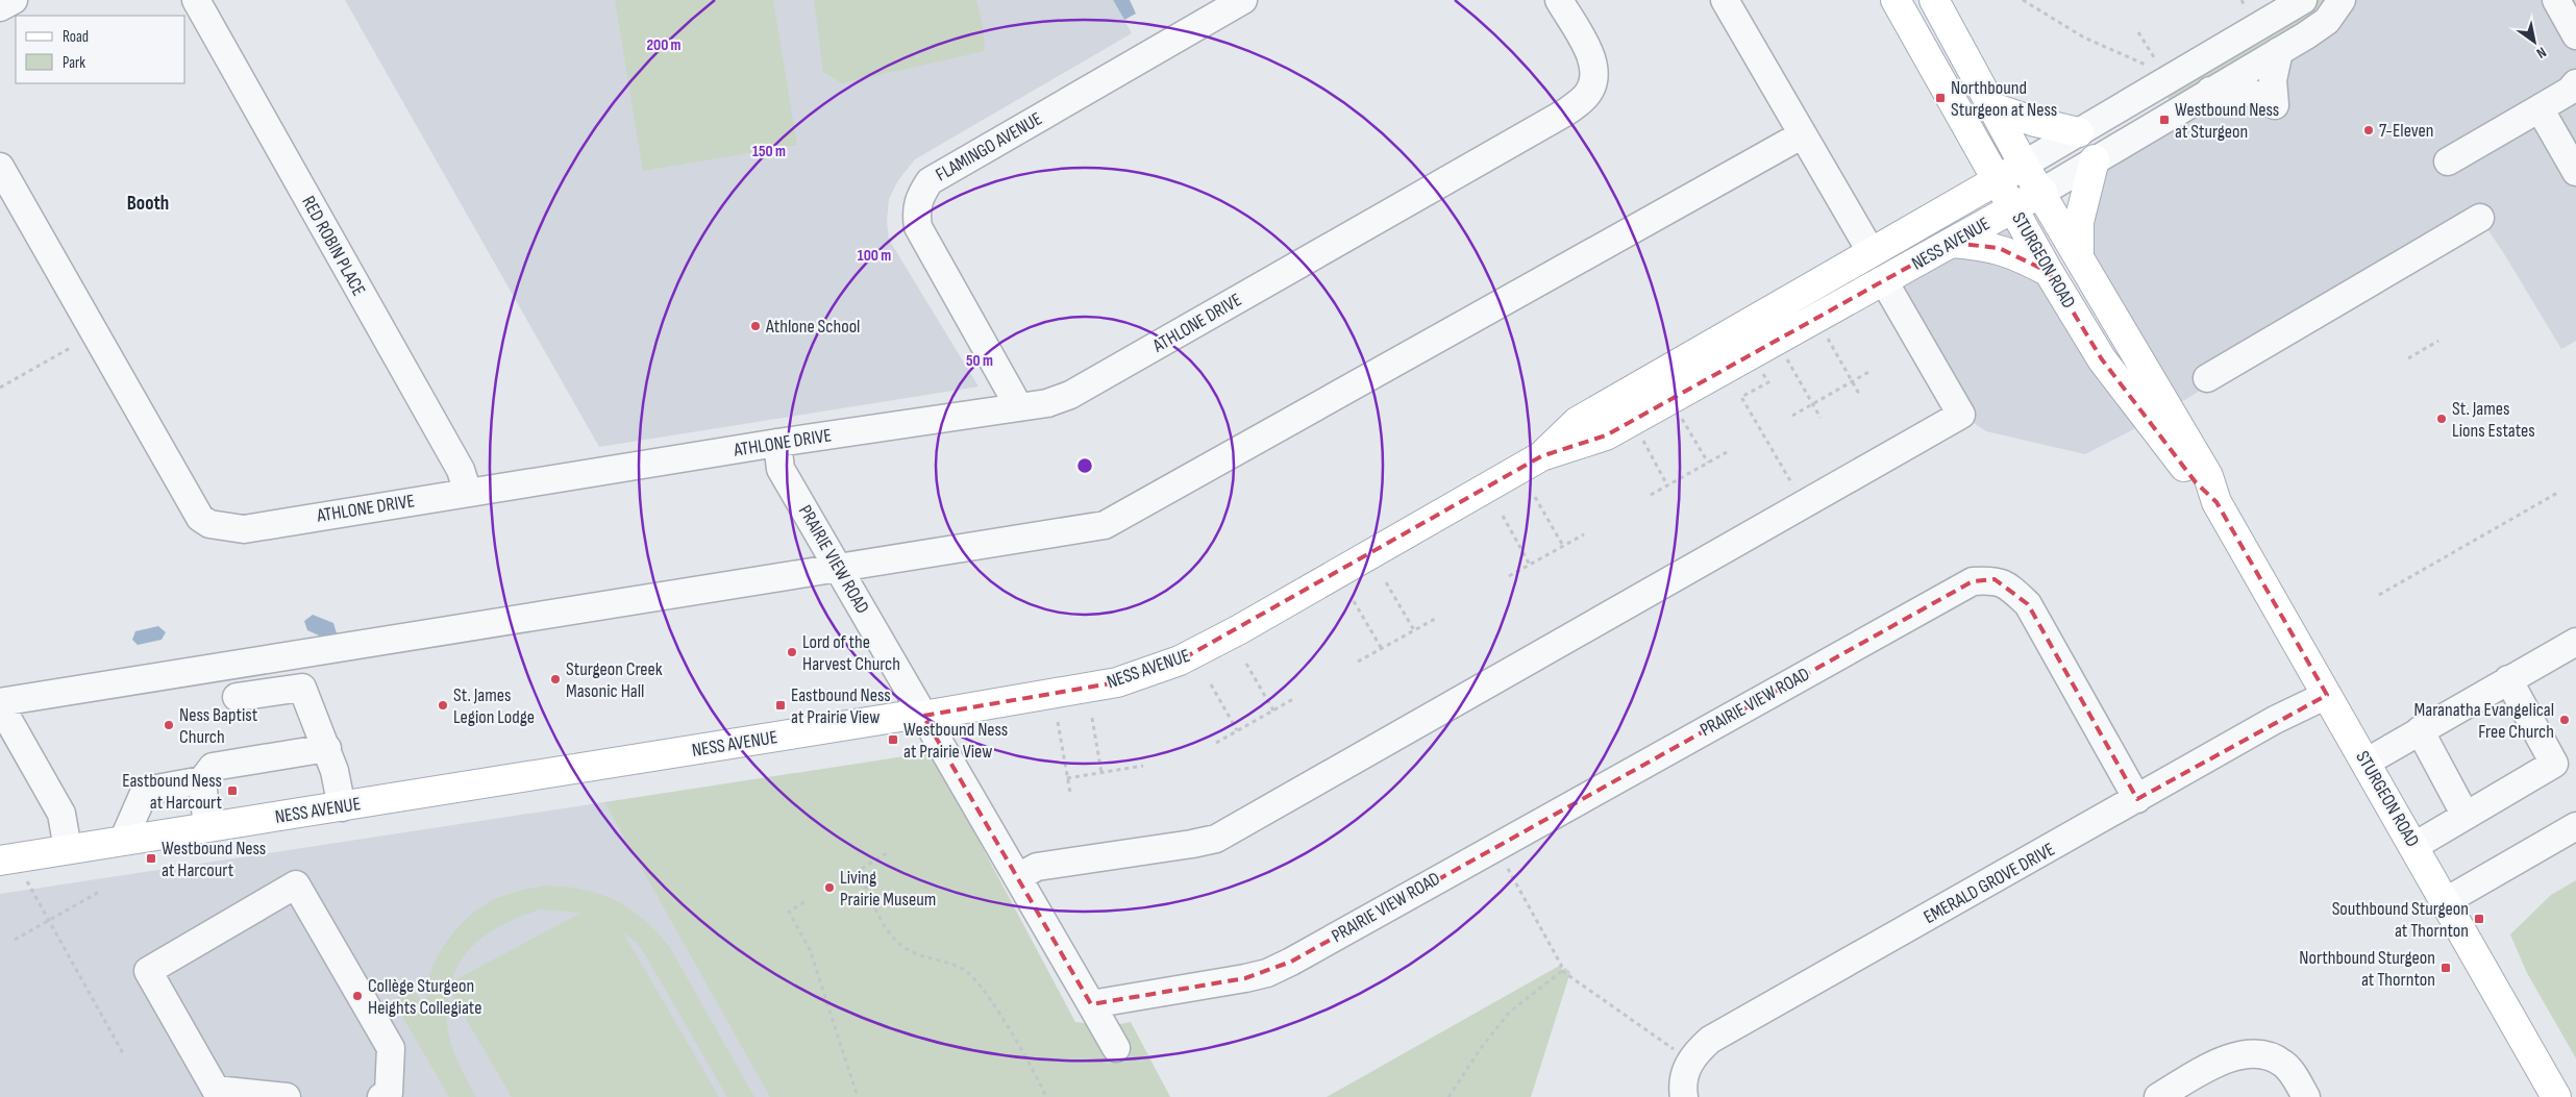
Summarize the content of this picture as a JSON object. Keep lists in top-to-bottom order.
{
  "streets": {
    "main road": ["NESS AVENUE", "STURGEON ROAD"],
    "street": [
      "FLAMINGO AVENUE",
      "RED ROBIN PLACE",
      "ATHLONE DRIVE",
      "PRAIRIE VIEW ROAD",
      "EMERALD GROVE DRIVE"
    ]
  },
  "crossings": [
    ["FLAMINGO AVENUE", "ATHLONE DRIVE"],
    ["NESS AVENUE", "STURGEON ROAD"],
    ["NESS AVENUE", "PRAIRIE VIEW ROAD"],
    ["RED ROBIN PLACE", "ATHLONE DRIVE"],
    ["STURGEON ROAD", "EMERALD GROVE DRIVE"],
    ["ATHLONE DRIVE", "PRAIRIE VIEW ROAD"],
    ["PRAIRIE VIEW ROAD", "EMERALD GROVE DRIVE"]
  ],
  "districts": ["Booth"],
  "places": {
    "transit": [
      "Northbound Sturgeon at Ness",
      "Westbound Ness at Sturgeon",
      "Eastbound Ness at Prairie View",
      "Westbound Ness at Prairie View",
      "Eastbound Ness at Harcourt",
      "Westbound Ness at Harcourt",
      "Southbound Sturgeon at Thornton",
      "Northbound Sturgeon at Thornton"
    ],
    "other": [
      "7-Eleven",
      "Athlone School",
      "St. James Lions Estates",
      "Lord of the Harvest Church",
      "Sturgeon Creek Masonic Hall",
      "St. James Legion Lodge",
      "Maranatha Evangelical Free Church",
      "Ness Baptist Church",
      "Living Prairie Museum",
      "Collège Sturgeon Heights Collegiate"
    ]
  },
  "legend": ["Road", "Park"],
  "north": "bottom right",
  "rings": [
    "200 m",
    "150 m",
    "100 m",
    "50 m"
  ]
}
